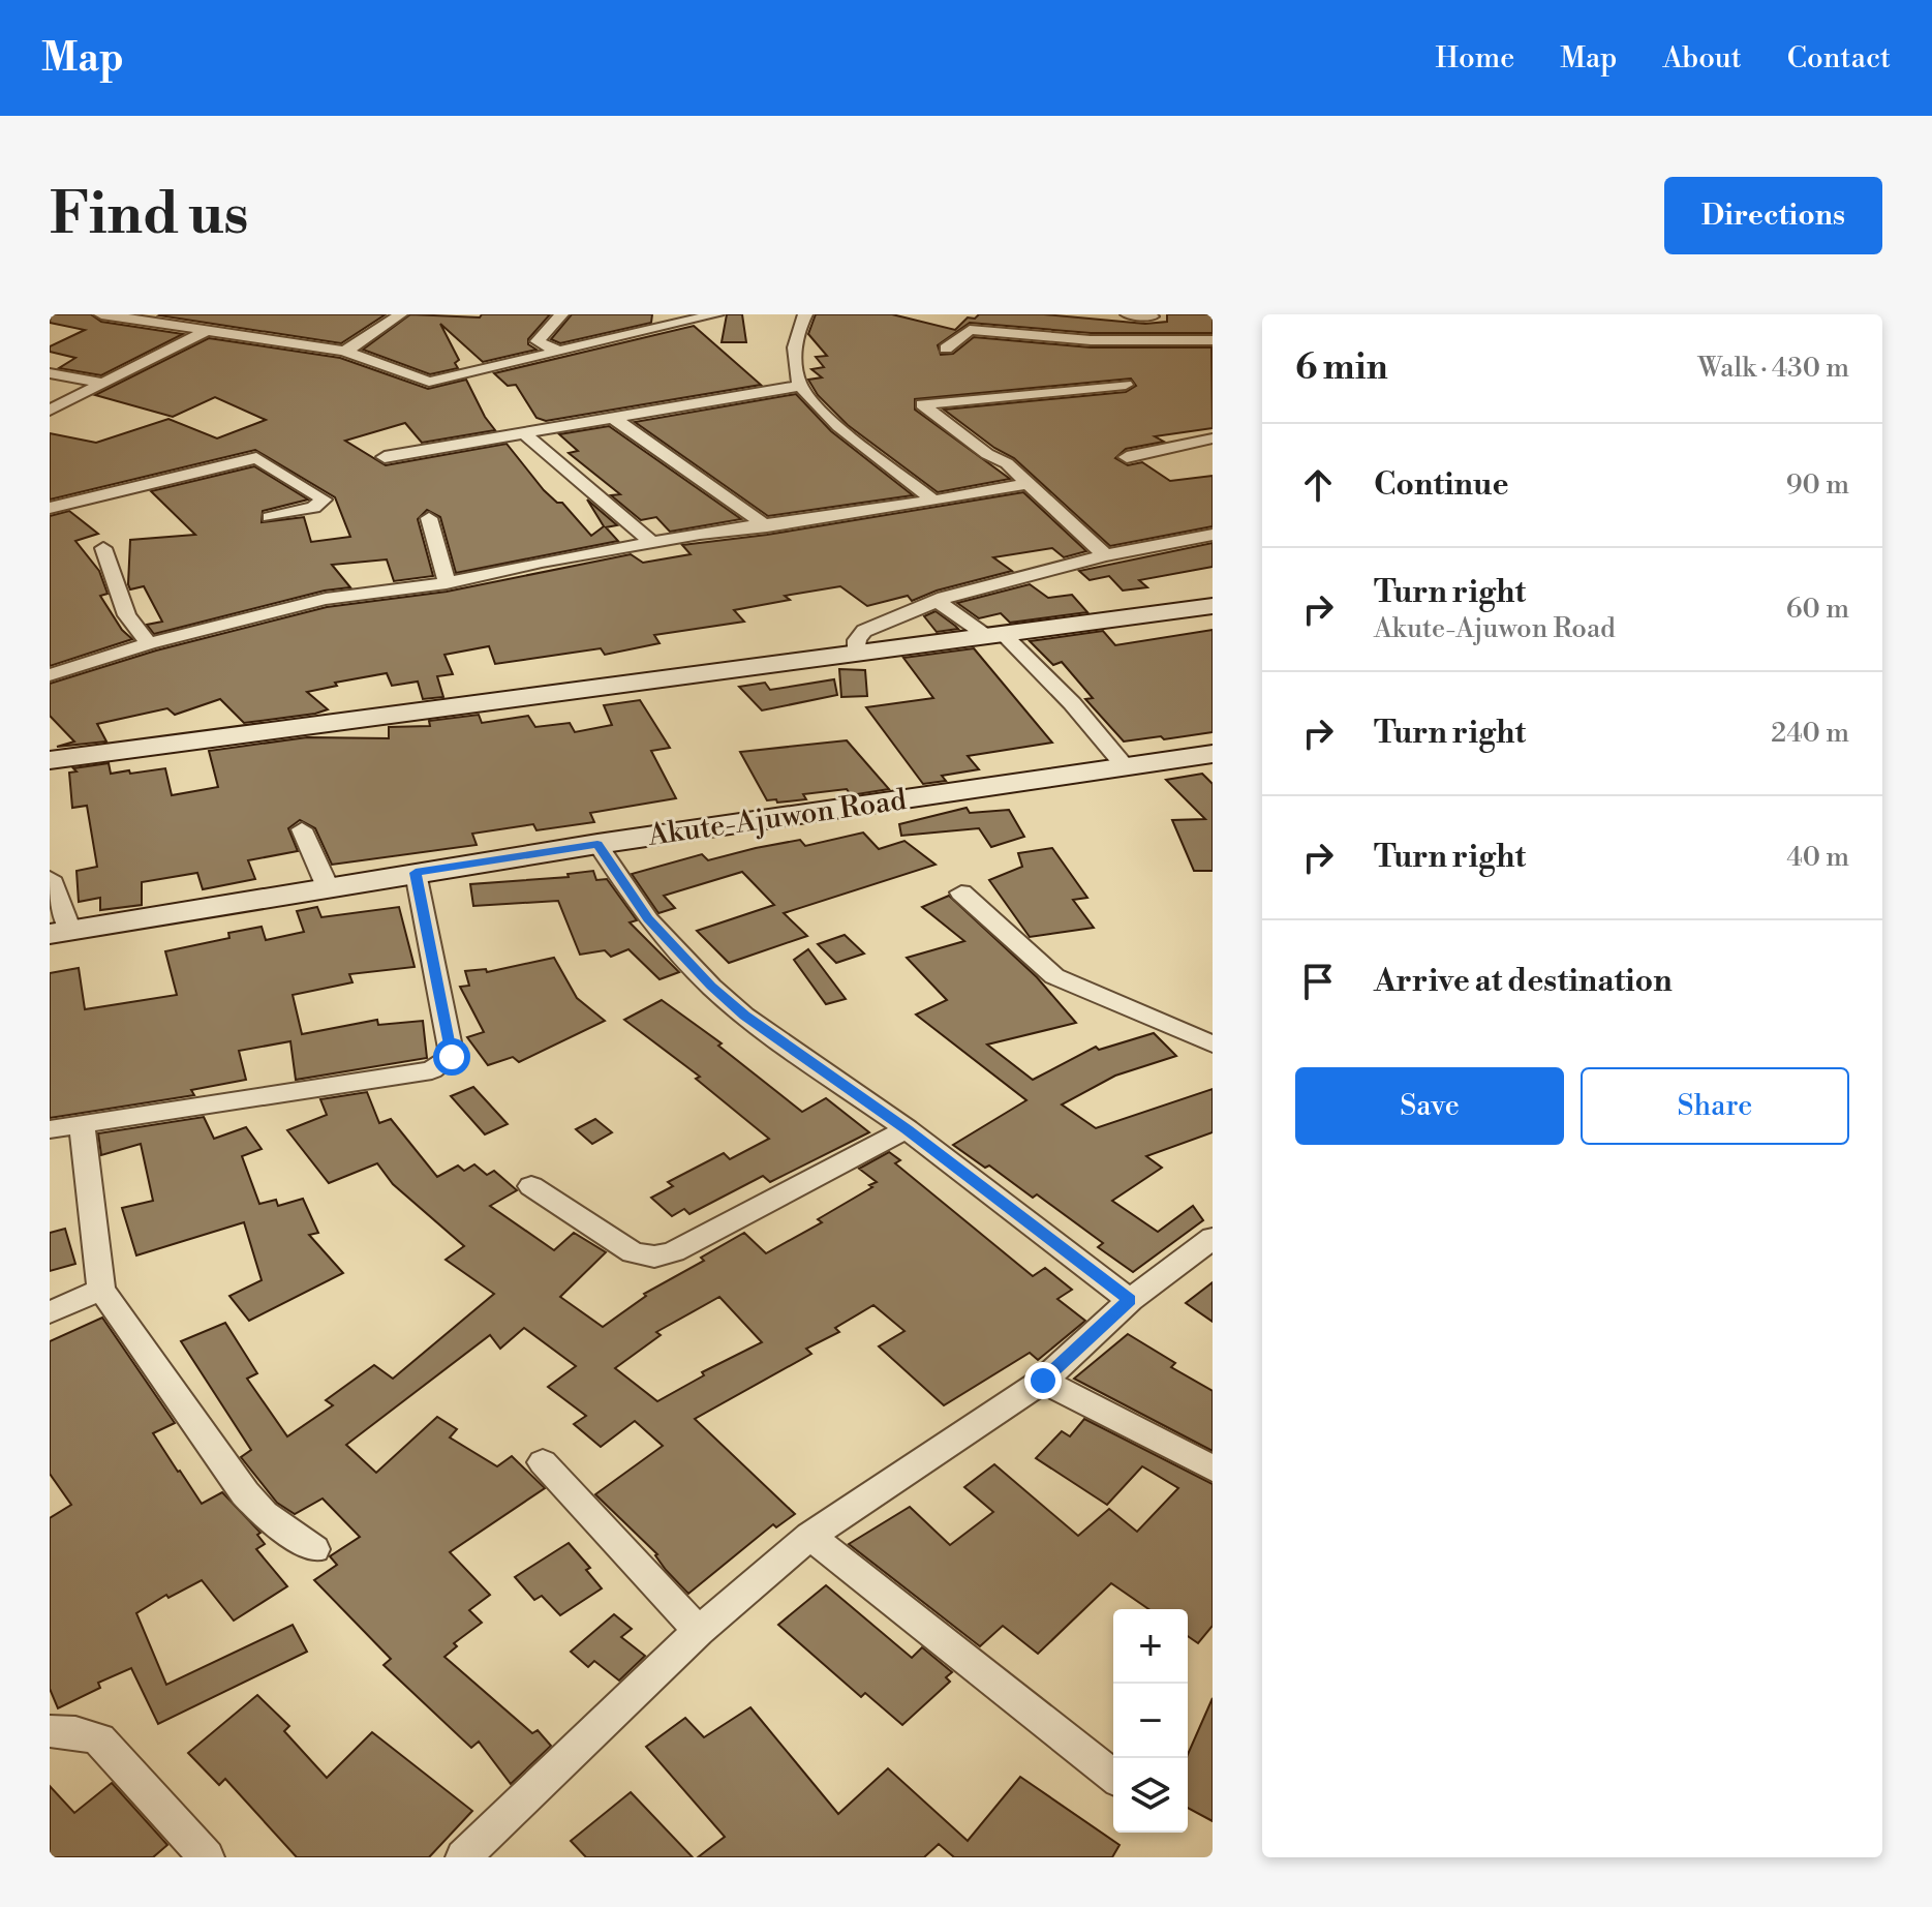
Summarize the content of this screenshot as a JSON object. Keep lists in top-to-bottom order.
{
  "streets": {
    "street": ["Akute-Ajuwon Road"]
  },
  "page": {
    "header": "Map",
    "nav": [
      "Home",
      "Map",
      "About",
      "Contact"
    ],
    "buttons": [
      "Directions",
      ["Save", "Share"]
    ],
    "title": "Find us",
    "heading": ["6 min", "Walk · 430 m"],
    "list": [
      ["Continue", "90 m"],
      ["Turn right", "Akute-Ajuwon Road", "60 m"],
      ["Turn right", "240 m"],
      ["Turn right", "40 m"],
      "Arrive at destination"
    ],
    "map_buttons": ["+", "−"]
  }
}
